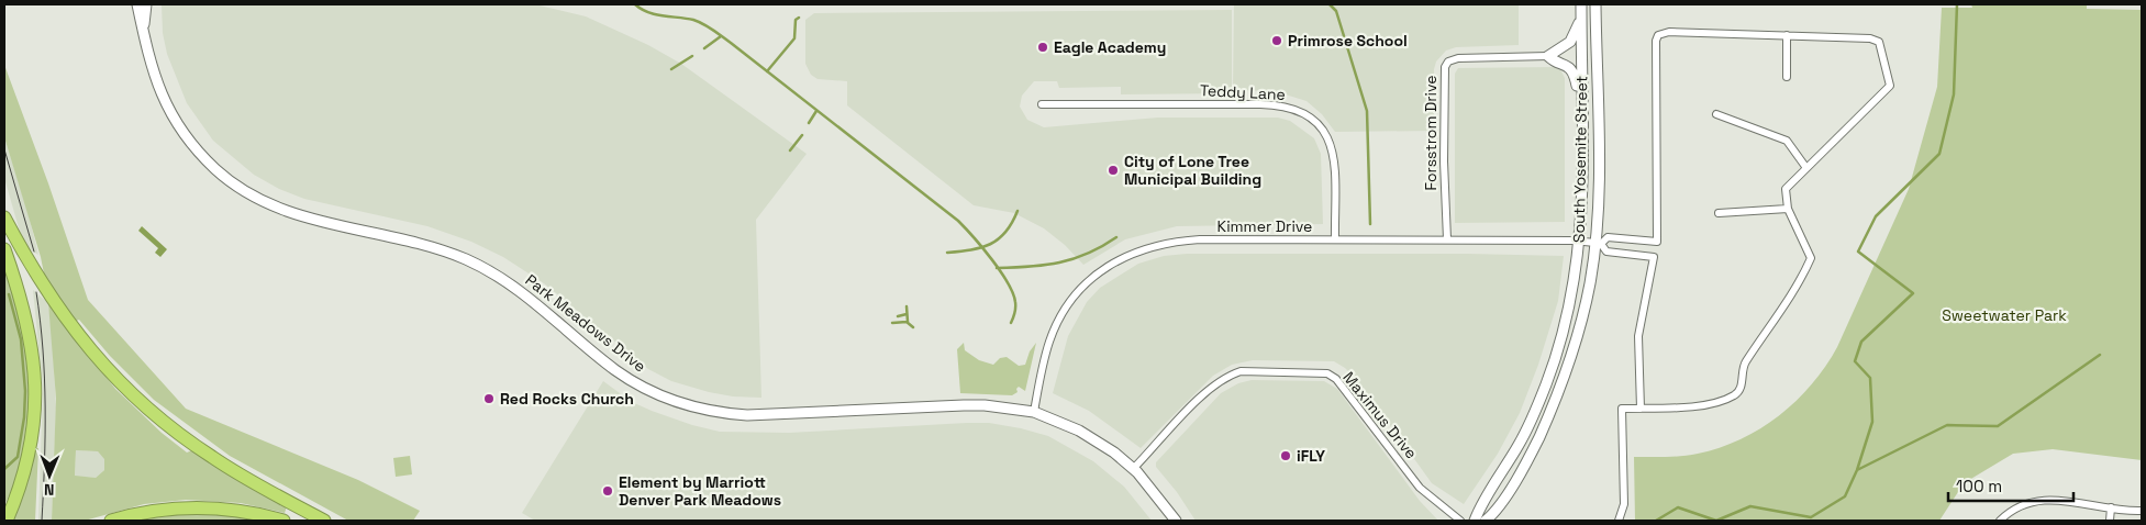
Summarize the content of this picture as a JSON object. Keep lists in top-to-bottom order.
{
  "streets": {
    "main road": ["South Yosemite Street", "Park Meadows Drive"],
    "street": [
      "Teddy Lane",
      "Forsstrom Drive",
      "Kimmer Drive",
      "Maximus Drive"
    ]
  },
  "crossings": [
    ["Teddy Lane", "Kimmer Drive"],
    ["Forsstrom Drive", "Kimmer Drive"],
    ["South Yosemite Street", "Kimmer Drive"],
    ["Kimmer Drive", "Park Meadows Drive"],
    ["Park Meadows Drive", "Maximus Drive"]
  ],
  "parks": ["Sweetwater Park"],
  "places": [
    "Primrose School",
    "Eagle Academy",
    "City of Lone Tree Municipal Building",
    "Red Rocks Church",
    "iFLY",
    "Element by Marriott Denver Park Meadows"
  ],
  "scale_bar": "100 m",
  "north": "bottom"
}
